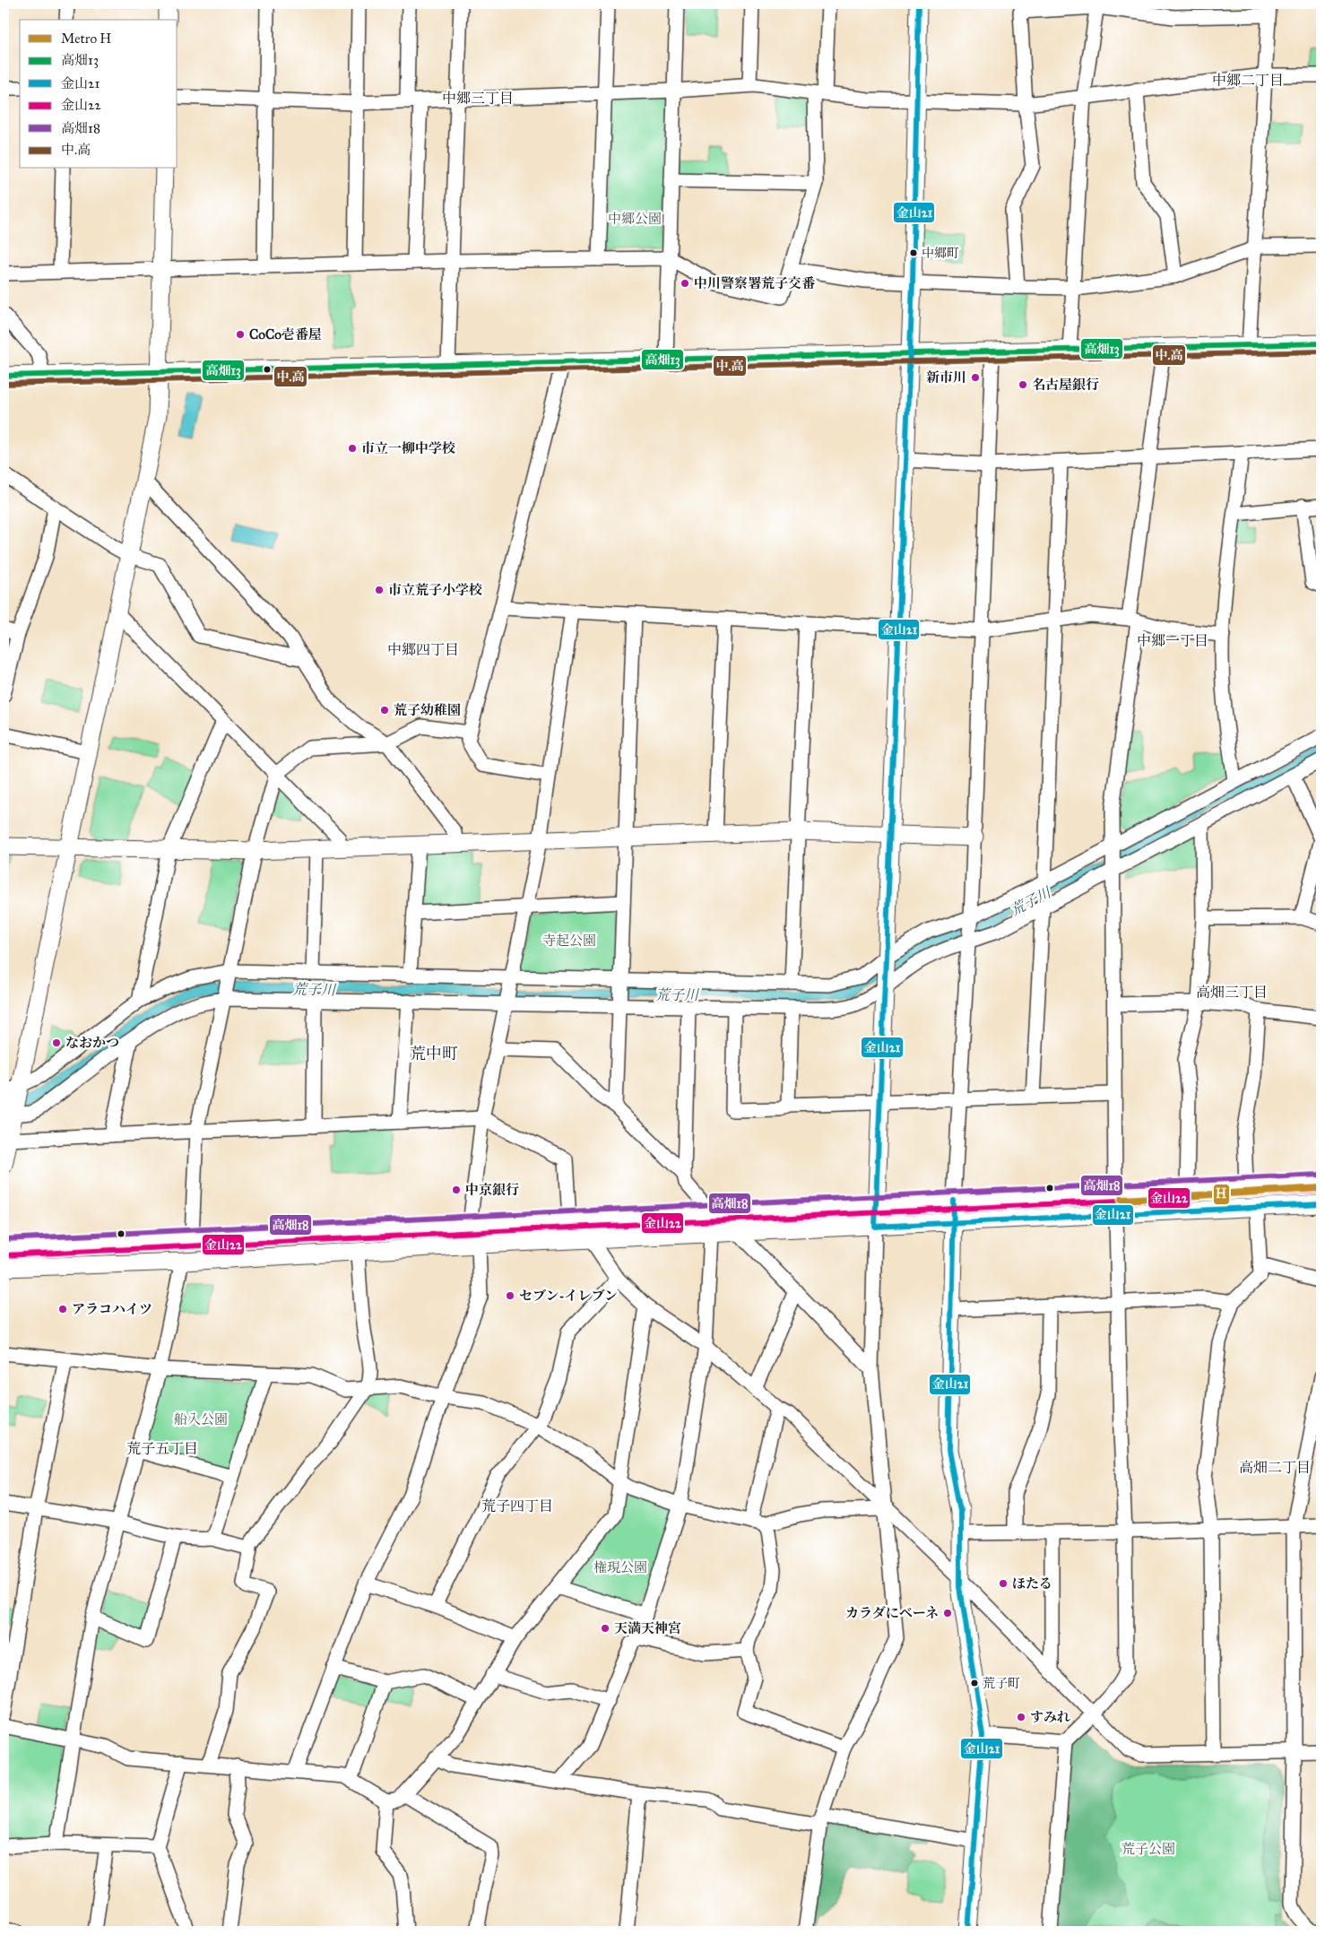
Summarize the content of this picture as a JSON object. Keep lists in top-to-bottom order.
{
  "districts": [
    "中郷二丁目",
    "中郷三丁目",
    "中郷一丁目",
    "中郷四丁目",
    "高畑三丁目",
    "荒中町",
    "荒子五丁目",
    "高畑二丁目",
    "荒子四丁目"
  ],
  "water": ["荒子川"],
  "parks": [
    "中郷公園",
    "寺起公園",
    "船入公園",
    "権現公園",
    "荒子公園"
  ],
  "places": [
    "中郷町",
    "中川警察署荒子交番",
    "CoCo壱番屋",
    "新市川",
    "名古屋銀行",
    "市立一柳中学校",
    "市立荒子小学校",
    "荒子幼稚園",
    "なおかつ",
    "中京銀行",
    "セブン-イレブン",
    "アラコハイツ",
    "ほたる",
    "カラダにベーネ",
    "天満天神宮",
    "荒子町",
    "すみれ"
  ],
  "lines": [
    "transit line 金山21",
    "transit line 高畑13",
    "transit line 中.高",
    "transit line 高畑18",
    "metro line H",
    "transit line 金山22"
  ],
  "legend": [
    "Metro H",
    "高畑13",
    "金山21",
    "金山22",
    "高畑18",
    "中.高"
  ]
}
